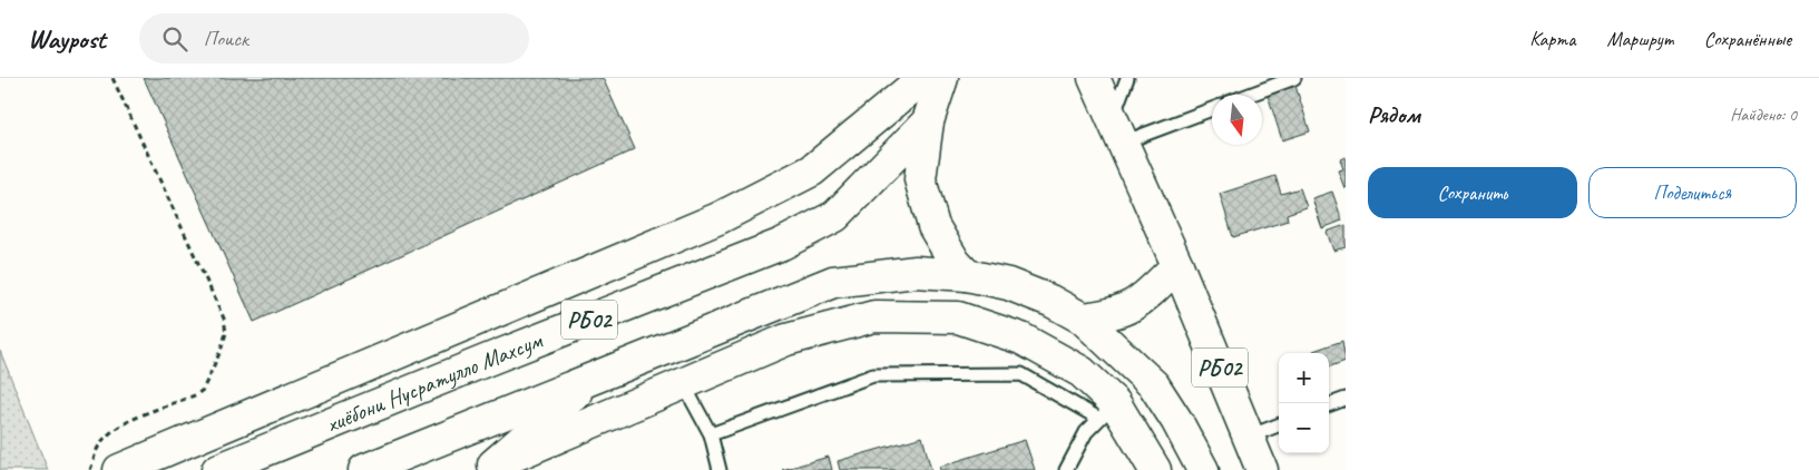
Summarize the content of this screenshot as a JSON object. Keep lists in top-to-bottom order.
{
  "streets": {
    "main road": ["РБ02", "хиёбони Нусратулло Махсум"]
  },
  "north": "bottom",
  "page": {
    "header": "Waypost",
    "search": "Поиск",
    "nav": ["Карта", "Маршрут", "Сохранённые"],
    "heading": ["Рядом", "Найдено: 0"],
    "buttons": ["Сохранить", "Поделиться"],
    "map_buttons": ["+", "−"]
  }
}
